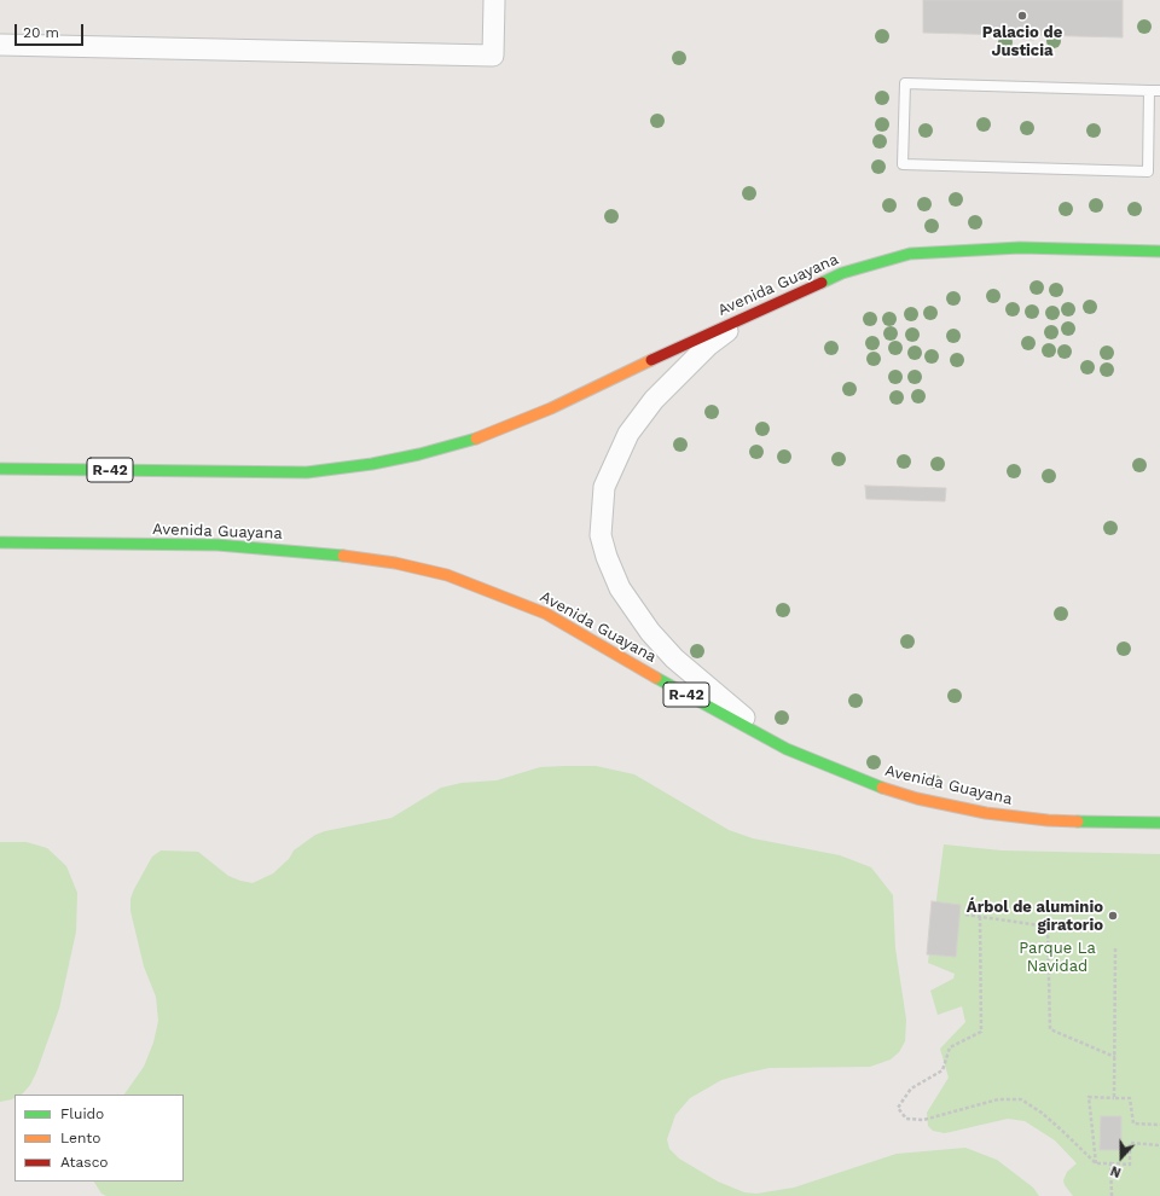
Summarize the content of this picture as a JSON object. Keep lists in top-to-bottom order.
{
  "streets": {
    "main road": ["Avenida Guayana", "R-42"]
  },
  "parks": ["Parque La Navidad"],
  "places": ["Palacio de Justicia", "Árbol de aluminio giratorio"],
  "legend": ["Fluido", "Lento", "Atasco"],
  "scale_bar": "20 m",
  "north": "bottom"
}
